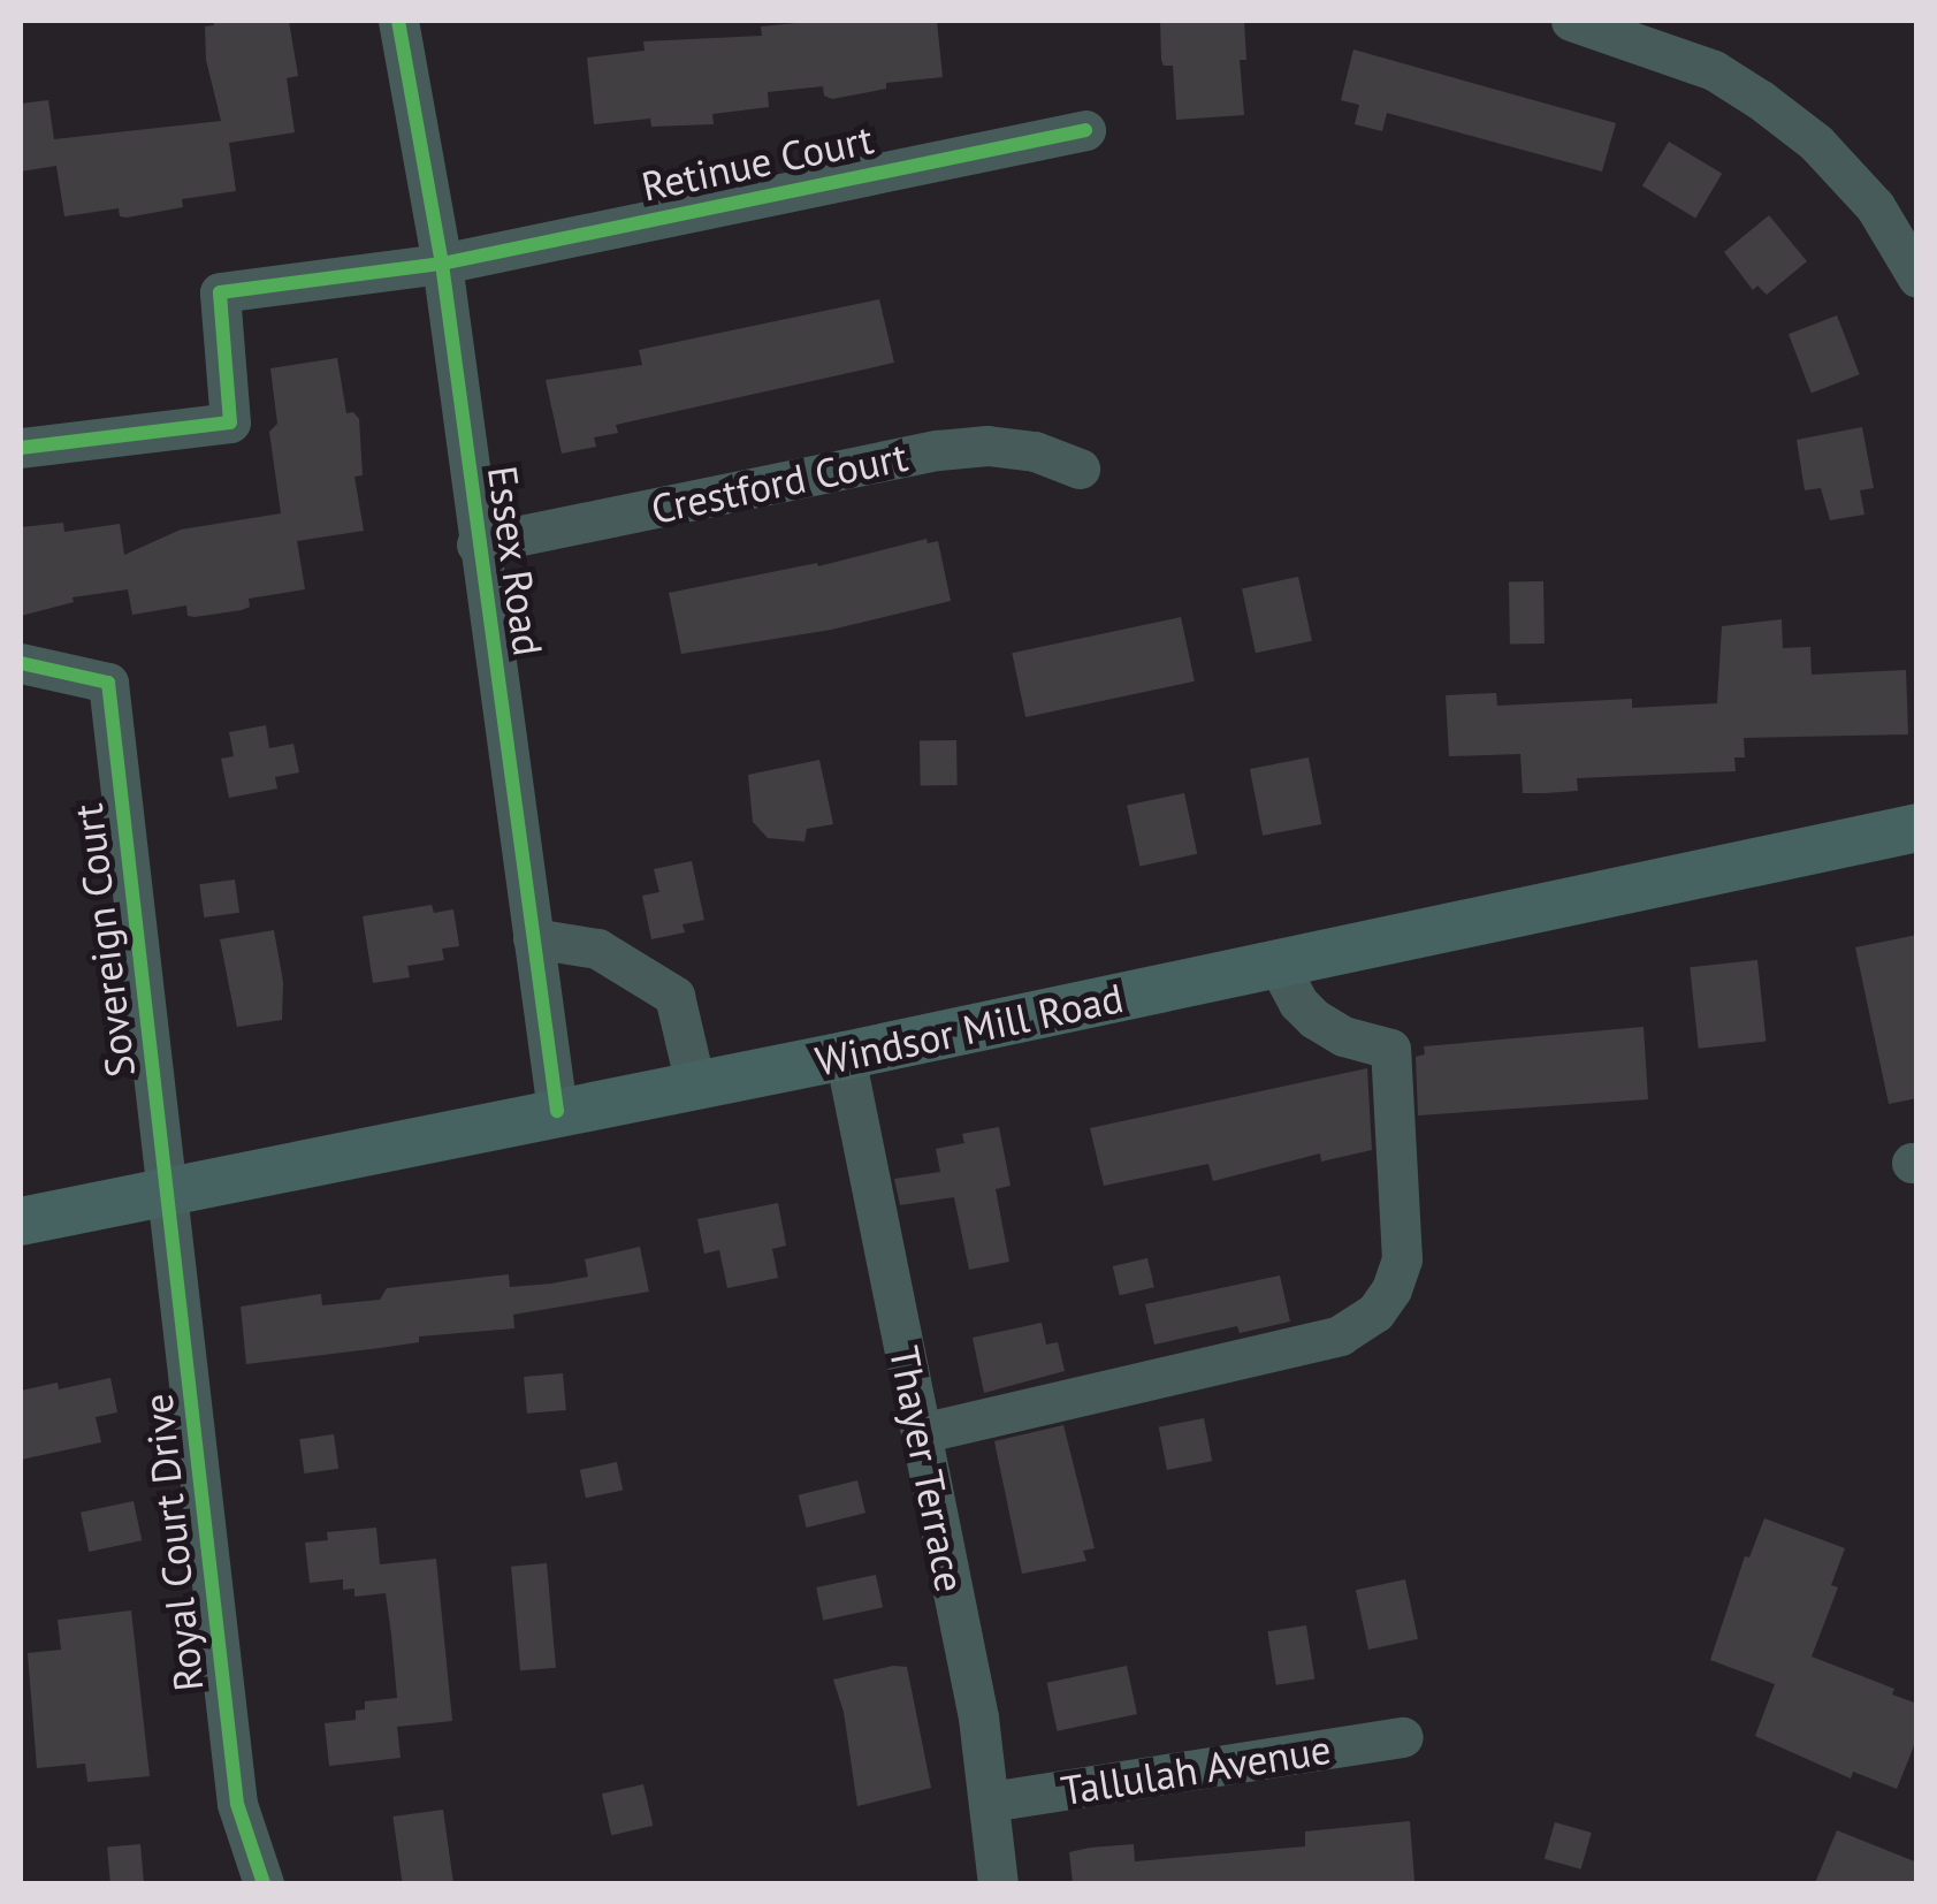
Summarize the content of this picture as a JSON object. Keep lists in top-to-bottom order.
{
  "streets": {
    "main road": ["Windsor Mill Road"],
    "street": [
      "Retinue Court",
      "Crestford Court",
      "Essex Road",
      "Sovereign Court",
      "Thayer Terrace",
      "Royal Court Drive",
      "Tallulah Avenue"
    ]
  },
  "crossings": [
    ["Retinue Court", "Essex Road"],
    ["Crestford Court", "Essex Road"],
    ["Essex Road", "Windsor Mill Road"],
    ["Sovereign Court", "Windsor Mill Road"],
    ["Sovereign Court", "Royal Court Drive"],
    ["Windsor Mill Road", "Thayer Terrace"],
    ["Windsor Mill Road", "Royal Court Drive"],
    ["Thayer Terrace", "Tallulah Avenue"]
  ]
}
